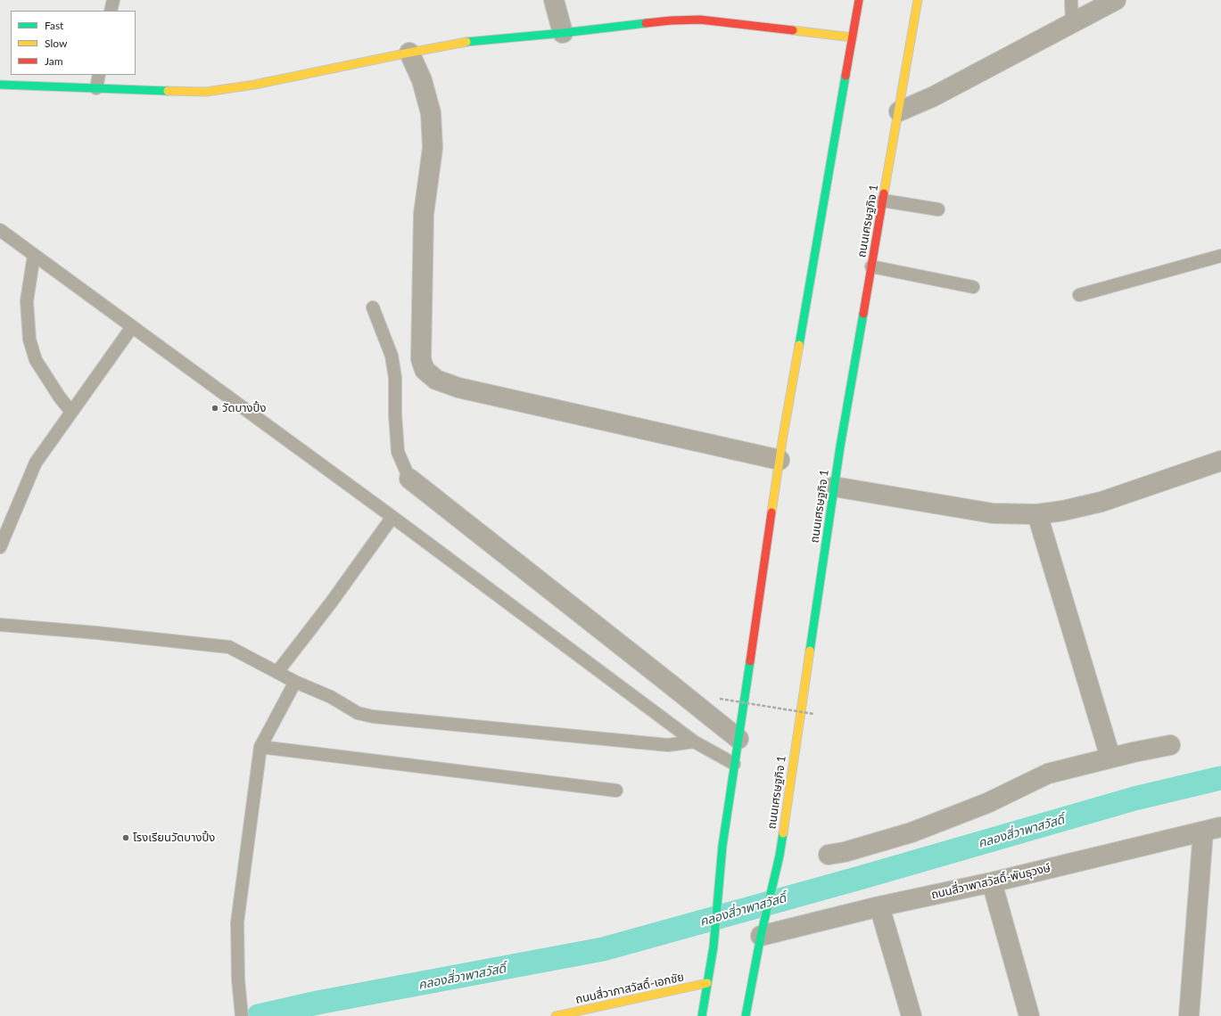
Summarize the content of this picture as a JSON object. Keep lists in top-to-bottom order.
{
  "streets": {
    "main road": ["ถนนเศรษฐกิจ 1", "ถนนสี่วาภาสวัสดิ์-เอกชัย"],
    "street": ["ถนนสี่วาพาสวัสดิ์-พันธุวงษ์"]
  },
  "crossings": [
    ["ถนนเศรษฐกิจ 1", "ถนนสี่วาพาสวัสดิ์-พันธุวงษ์"]
  ],
  "water": ["คลองสี่วาพาสวัสดิ์"],
  "places": ["วัดบางปิ้ง", "โรงเรียนวัดบางปิ้ง"],
  "legend": ["Fast", "Slow", "Jam"]
}
